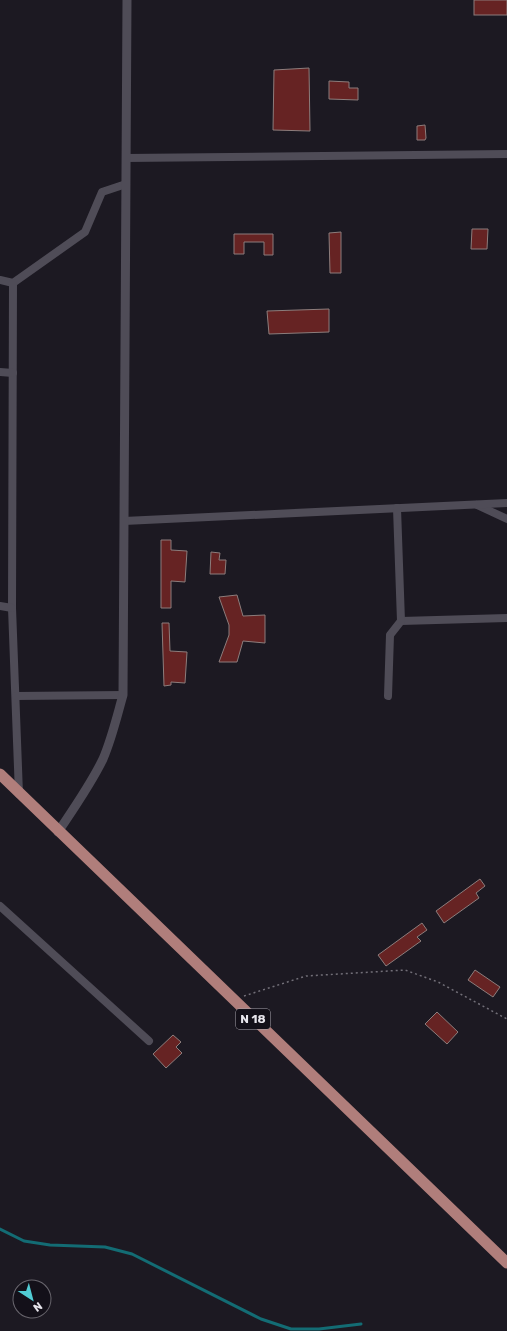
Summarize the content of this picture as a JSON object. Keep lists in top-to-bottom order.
{
  "streets": {
    "main road": ["N 18"]
  },
  "north": "bottom right"
}
